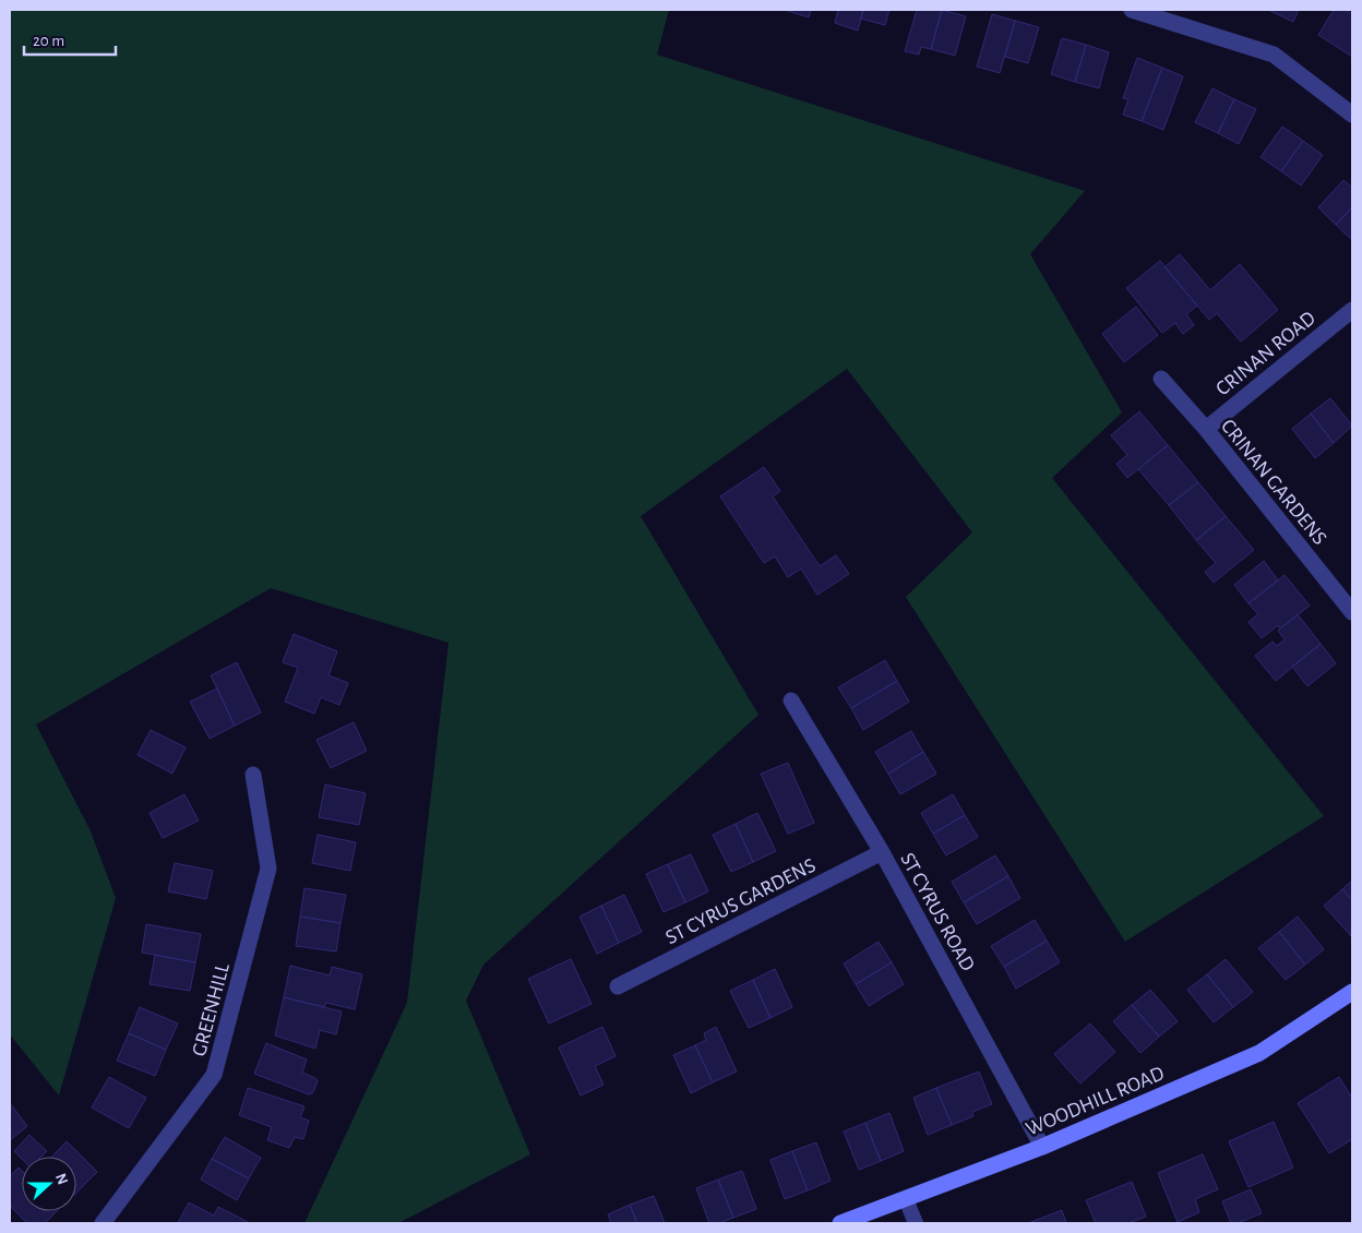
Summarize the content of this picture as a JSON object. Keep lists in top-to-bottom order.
{
  "streets": {
    "street": [
      "CRINAN ROAD",
      "CRINAN GARDENS",
      "ST CYRUS GARDENS",
      "ST CYRUS ROAD",
      "GREENHILL",
      "WOODHILL ROAD"
    ]
  },
  "crossings": [
    ["CRINAN ROAD", "CRINAN GARDENS"],
    ["ST CYRUS GARDENS", "ST CYRUS ROAD"],
    ["ST CYRUS ROAD", "WOODHILL ROAD"]
  ],
  "scale_bar": "20 m",
  "north": "right"
}
